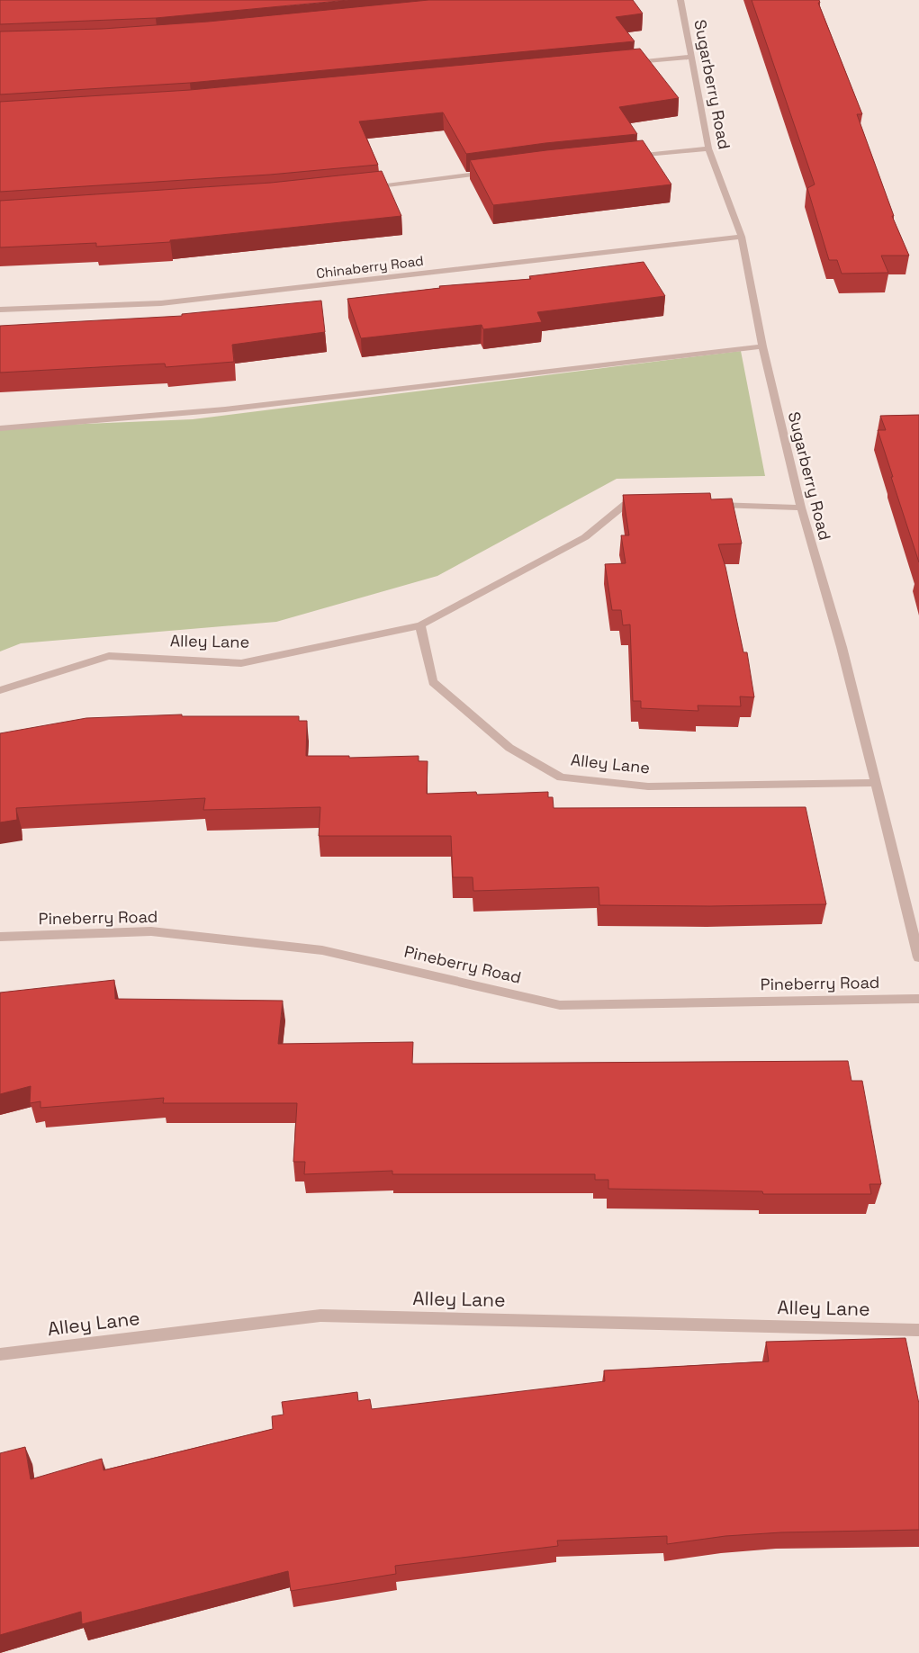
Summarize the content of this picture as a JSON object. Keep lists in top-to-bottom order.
{
  "streets": {
    "street": [
      "Sugarberry Road",
      "Chinaberry Road",
      "Alley Lane",
      "Pineberry Road"
    ]
  },
  "crossings": [
    ["Sugarberry Road", "Chinaberry Road"],
    ["Sugarberry Road", "Alley Lane"]
  ]
}
